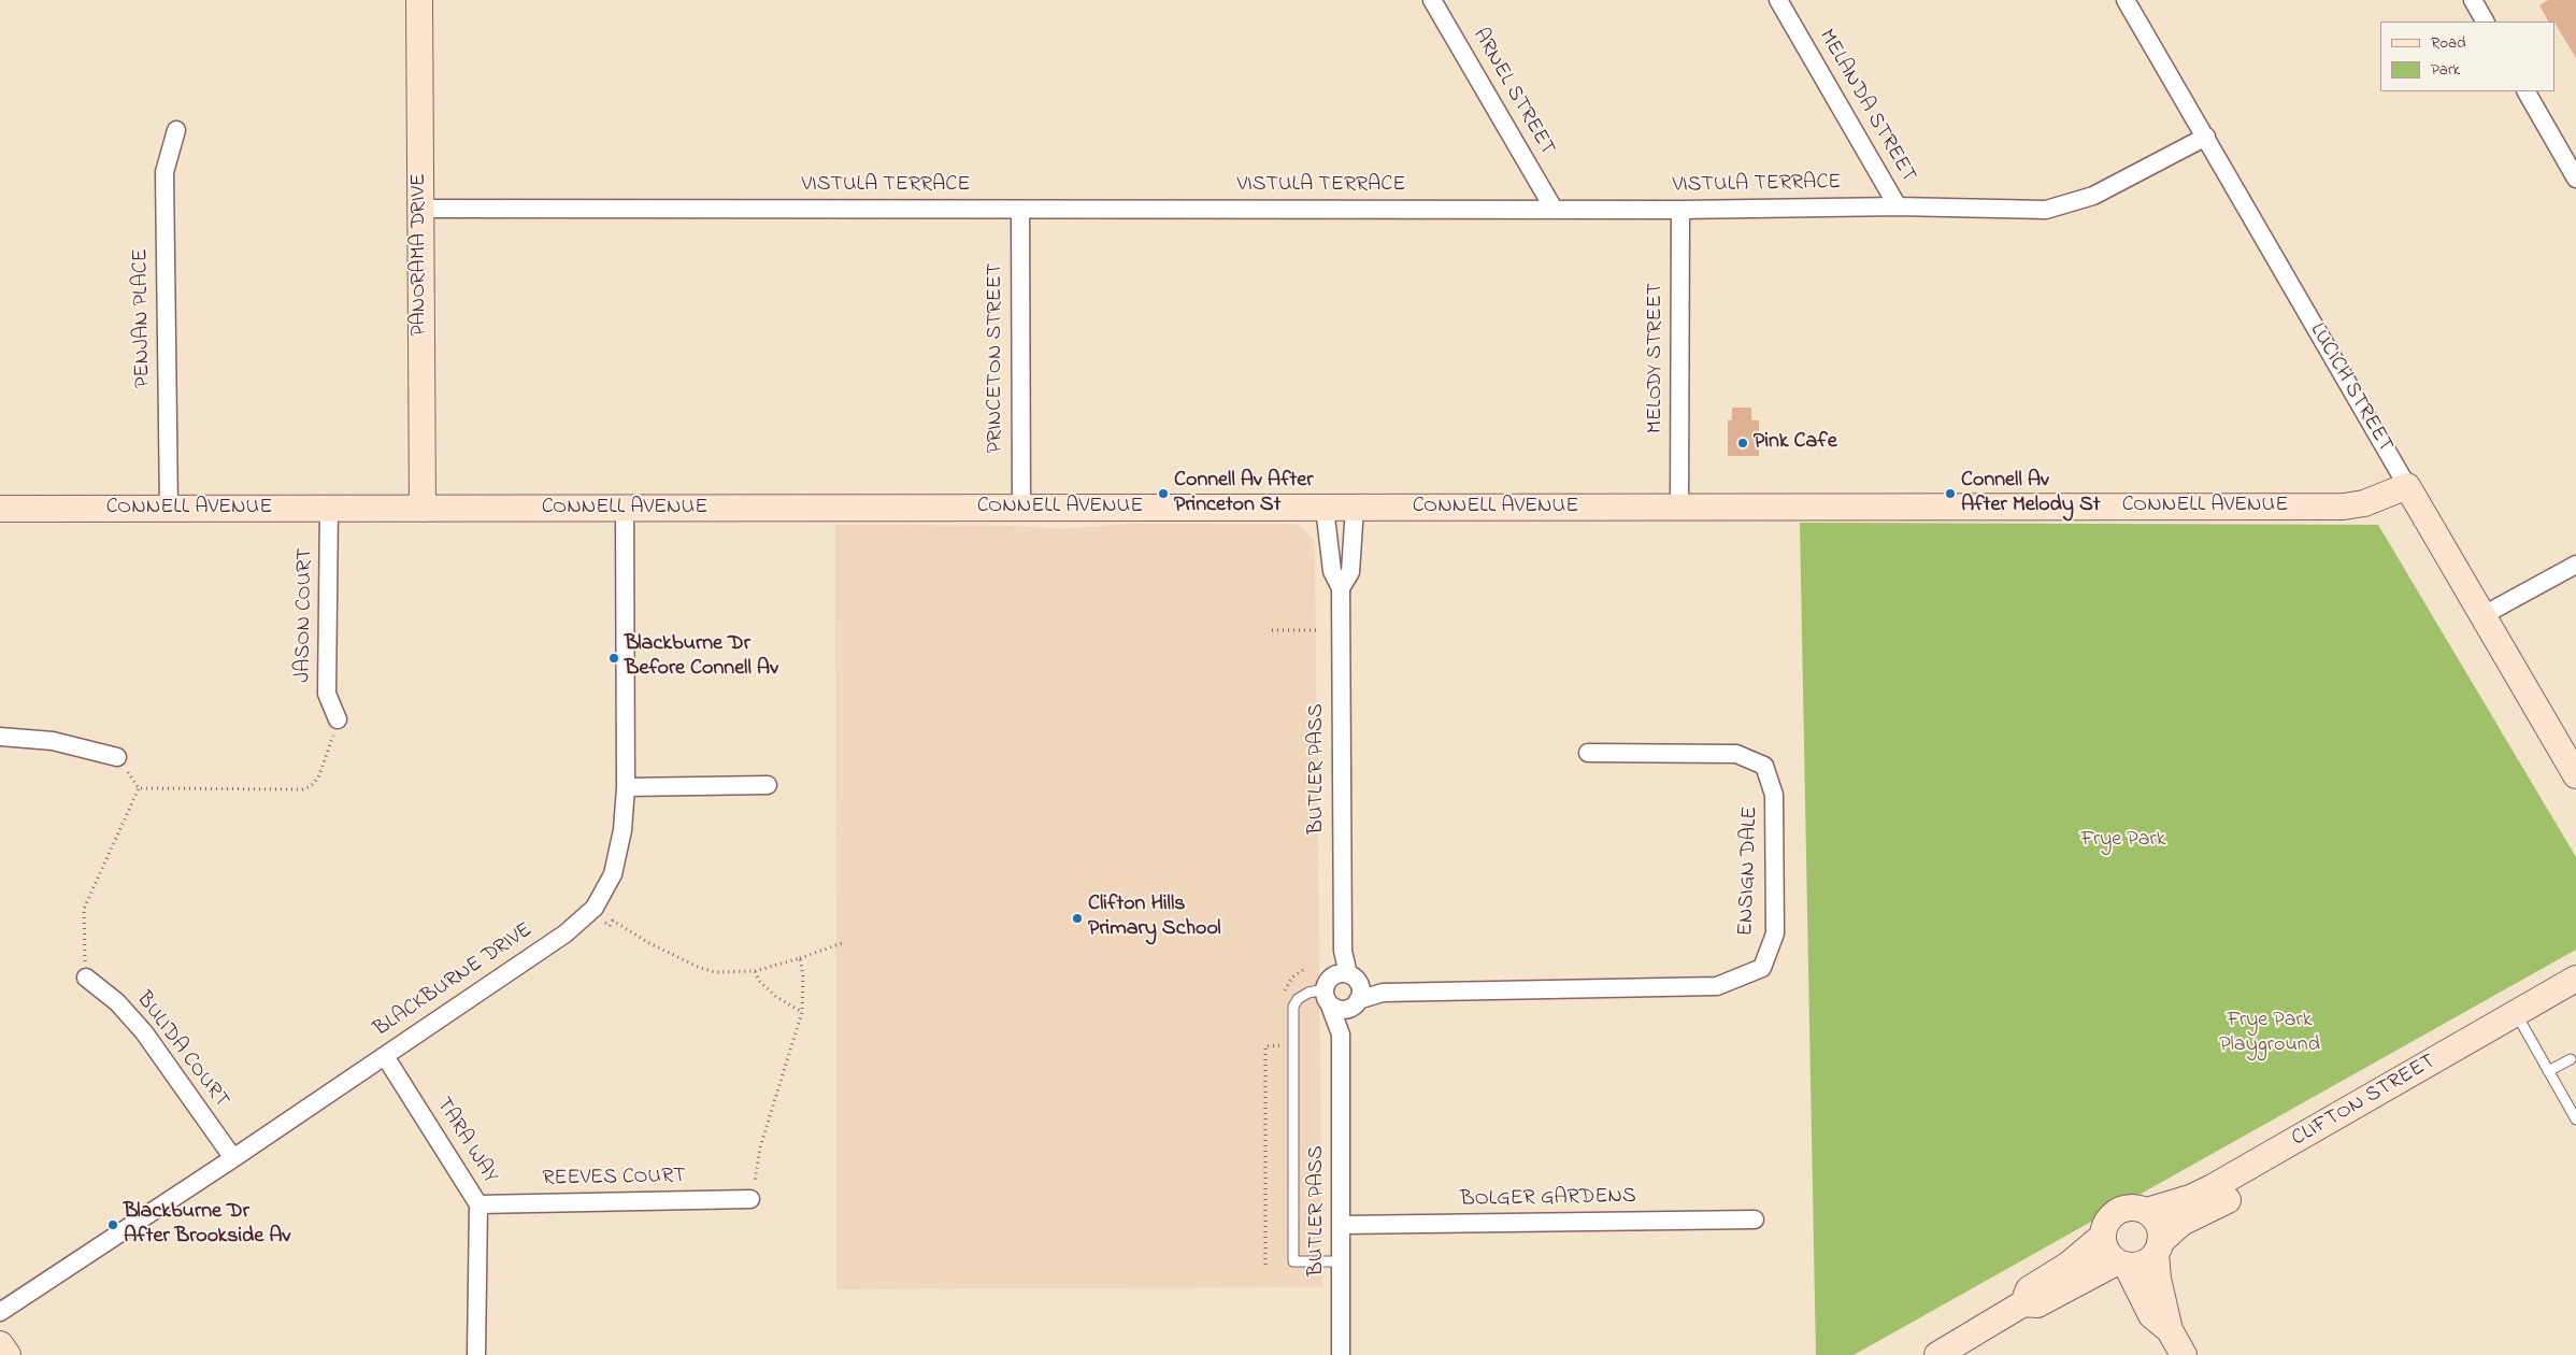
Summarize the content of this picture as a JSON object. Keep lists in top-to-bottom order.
{
  "streets": {
    "street": [
      "ARNEL STREET",
      "MELANDA STREET",
      "VISTULA TERRACE",
      "PANORAMA DRIVE",
      "PENJAN PLACE",
      "PRINCETON STREET",
      "MELODY STREET",
      "LUCICH STREET",
      "CONNELL AVENUE",
      "JASON COURT",
      "BUTLER PASS",
      "ENSIGN DALE",
      "BLACKBURNE DRIVE",
      "BULIDA COURT",
      "CLIFTON STREET",
      "TARA WAY",
      "REEVES COURT",
      "BOLGER GARDENS"
    ]
  },
  "crossings": [
    ["ARNEL STREET", "VISTULA TERRACE"],
    ["MELANDA STREET", "VISTULA TERRACE"],
    ["VISTULA TERRACE", "PANORAMA DRIVE"],
    ["VISTULA TERRACE", "PRINCETON STREET"],
    ["VISTULA TERRACE", "MELODY STREET"],
    ["VISTULA TERRACE", "LUCICH STREET"],
    ["PANORAMA DRIVE", "CONNELL AVENUE"],
    ["PENJAN PLACE", "CONNELL AVENUE"],
    ["PRINCETON STREET", "CONNELL AVENUE"],
    ["MELODY STREET", "CONNELL AVENUE"],
    ["LUCICH STREET", "CONNELL AVENUE"],
    ["CONNELL AVENUE", "JASON COURT"],
    ["CONNELL AVENUE", "BUTLER PASS"],
    ["CONNELL AVENUE", "BLACKBURNE DRIVE"],
    ["BUTLER PASS", "ENSIGN DALE"],
    ["BUTLER PASS", "BOLGER GARDENS"],
    ["BLACKBURNE DRIVE", "BULIDA COURT"],
    ["BLACKBURNE DRIVE", "TARA WAY"],
    ["TARA WAY", "REEVES COURT"]
  ],
  "parks": ["Frye Park", "Frye Park Playground"],
  "places": [
    "Pink Cafe",
    "Connell Av After Princeton St",
    "Connell Av After Melody St",
    "Blackburne Dr Before Connell Av",
    "Clifton Hills Primary School",
    "Blackburne Dr After Brookside Av"
  ],
  "legend": ["Road", "Park"]
}
